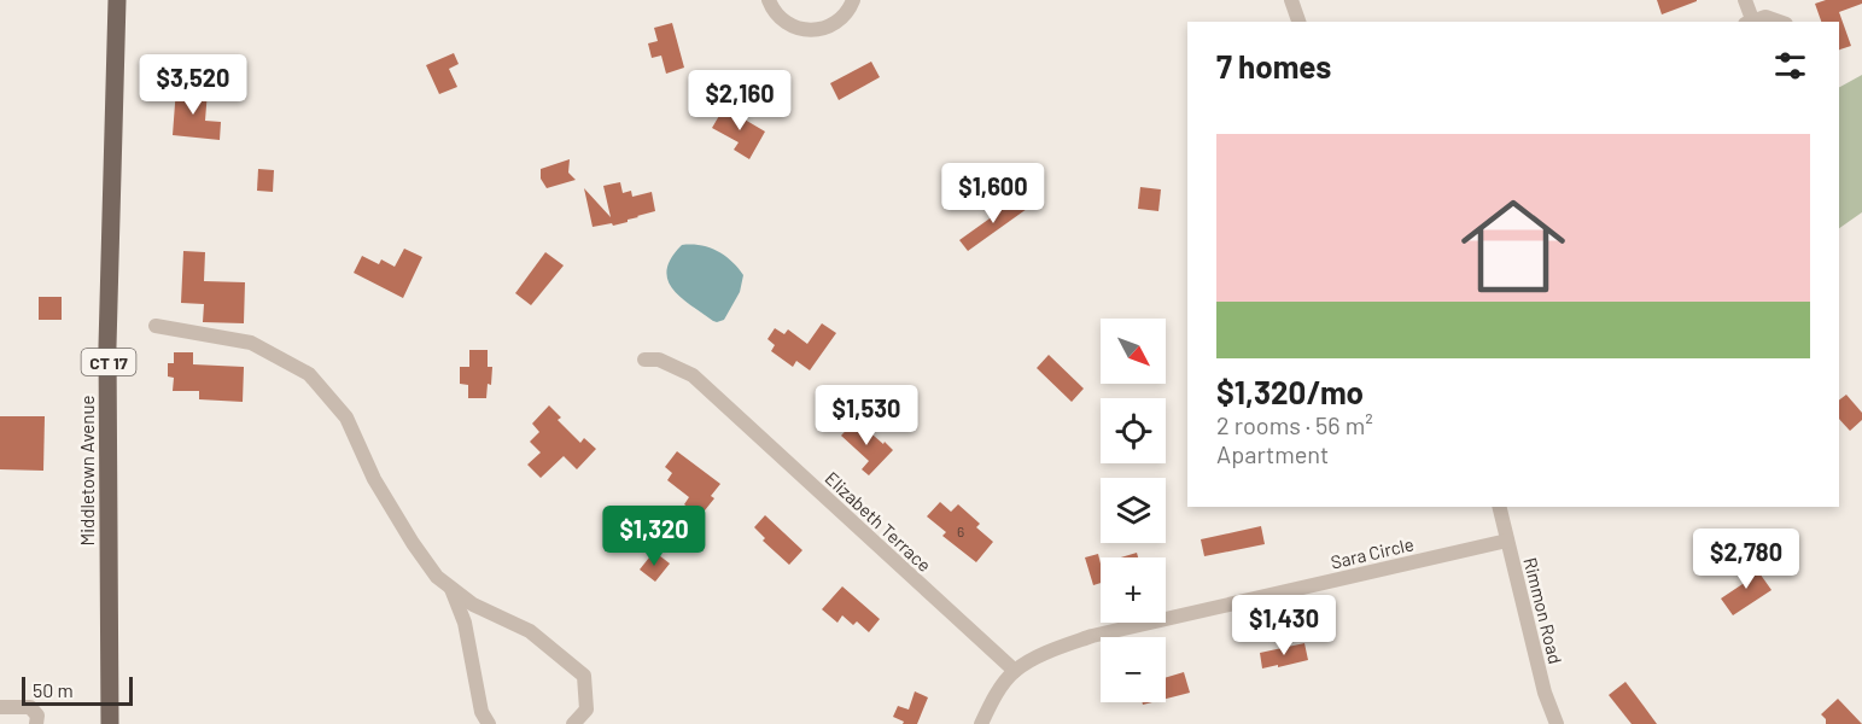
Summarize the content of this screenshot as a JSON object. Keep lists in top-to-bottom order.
{
  "streets": {
    "main road": ["CT 17", "Middletown Avenue"],
    "street": ["Elizabeth Terrace", "Sara Circle", "Rimmon Road"]
  },
  "crossings": [
    ["Elizabeth Terrace", "Sara Circle"],
    ["Sara Circle", "Rimmon Road"]
  ],
  "house_numbers": ["6"],
  "scale_bar": "50 m",
  "north": "bottom right",
  "page": {
    "heading": "7 homes",
    "price": [
      "$3,520",
      "$2,160",
      "$1,600",
      "$1,530",
      "$1,320",
      "$2,780",
      "$1,430"
    ],
    "list": [
      {
        "name": "$1,320/mo",
        "note": "2 rooms · 56 m² · Apartment"
      }
    ],
    "map_buttons": ["+", "−"],
    "scale": "50 m"
  }
}
